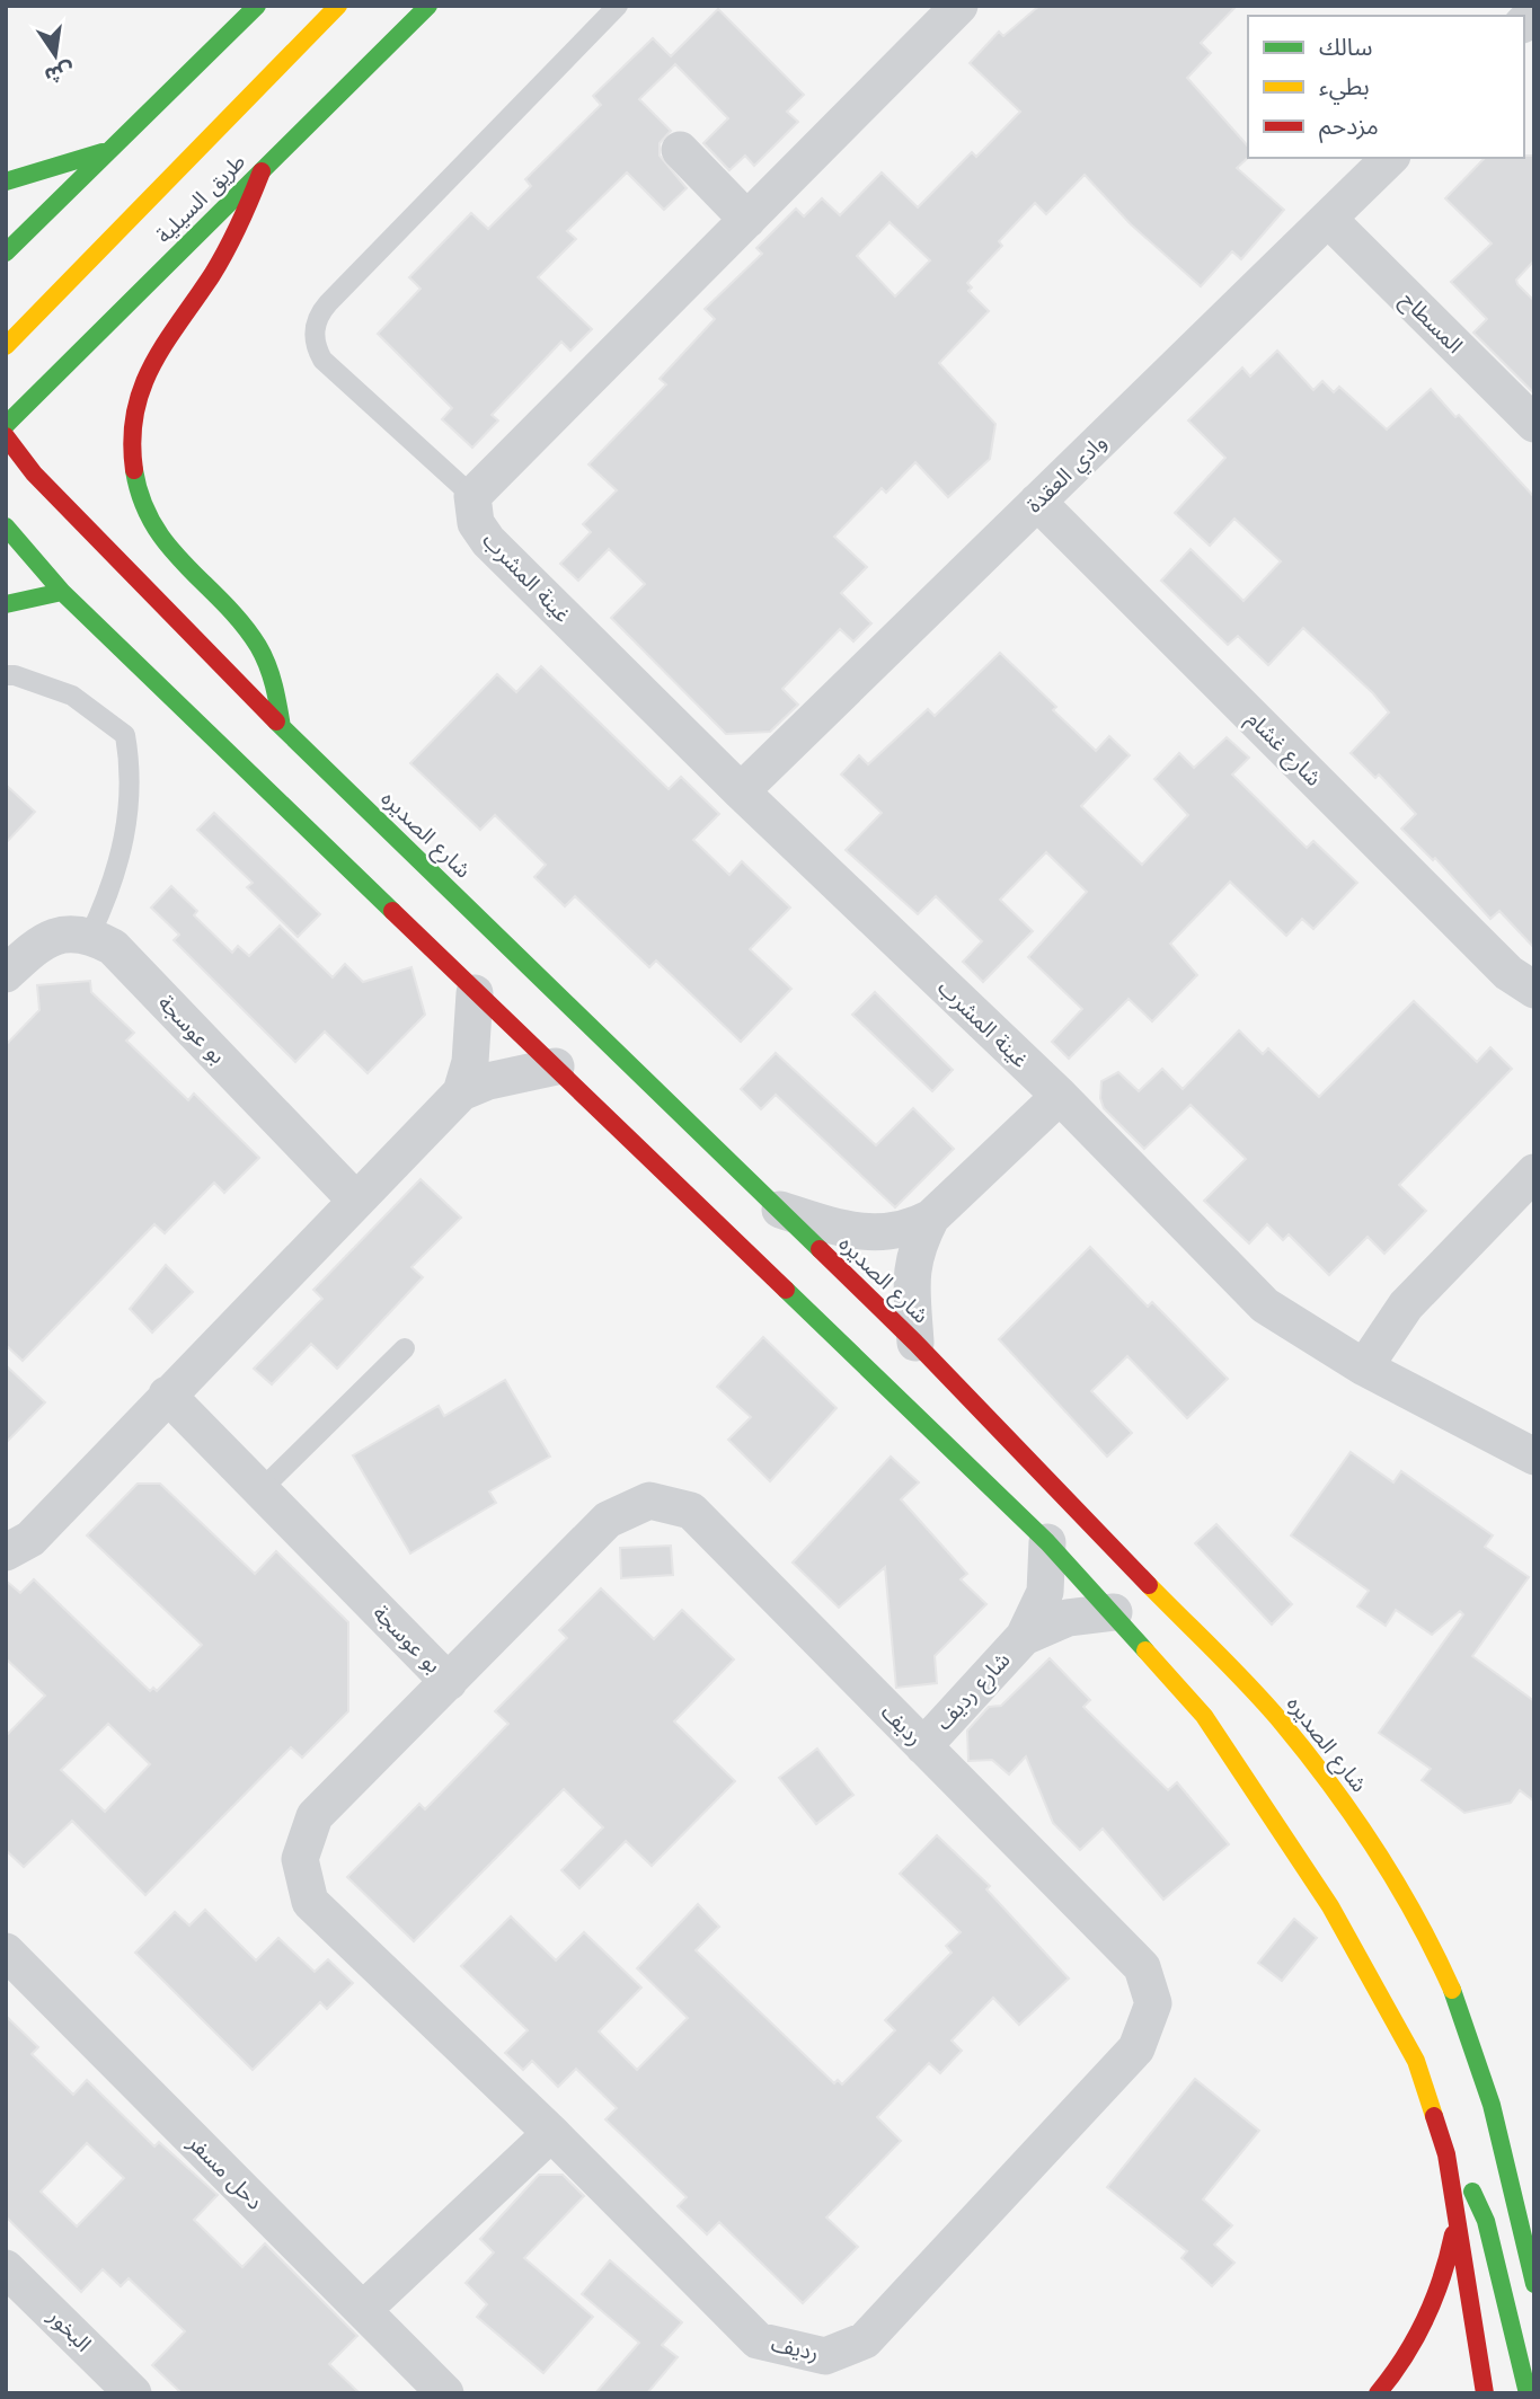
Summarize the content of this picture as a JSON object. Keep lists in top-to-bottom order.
{
  "streets": {
    "main road": ["طريق السيلية", "شارع الصديره"],
    "street": [
      "المسطاح",
      "وادي العقدة",
      "غينة المشرب",
      "شارع غشام",
      "بو عوسجة",
      "شارع رديف",
      "رديف",
      "دحل مسفر",
      "البخور"
    ]
  },
  "crossings": [
    ["المسطاح", "وادي العقدة"],
    ["وادي العقدة", "غينة المشرب"],
    ["وادي العقدة", "شارع غشام"],
    ["بو عوسجة", "رديف"],
    ["شارع رديف", "رديف"]
  ],
  "legend": ["سالك", "بطيء", "مزدحم"],
  "north": "bottom"
}
